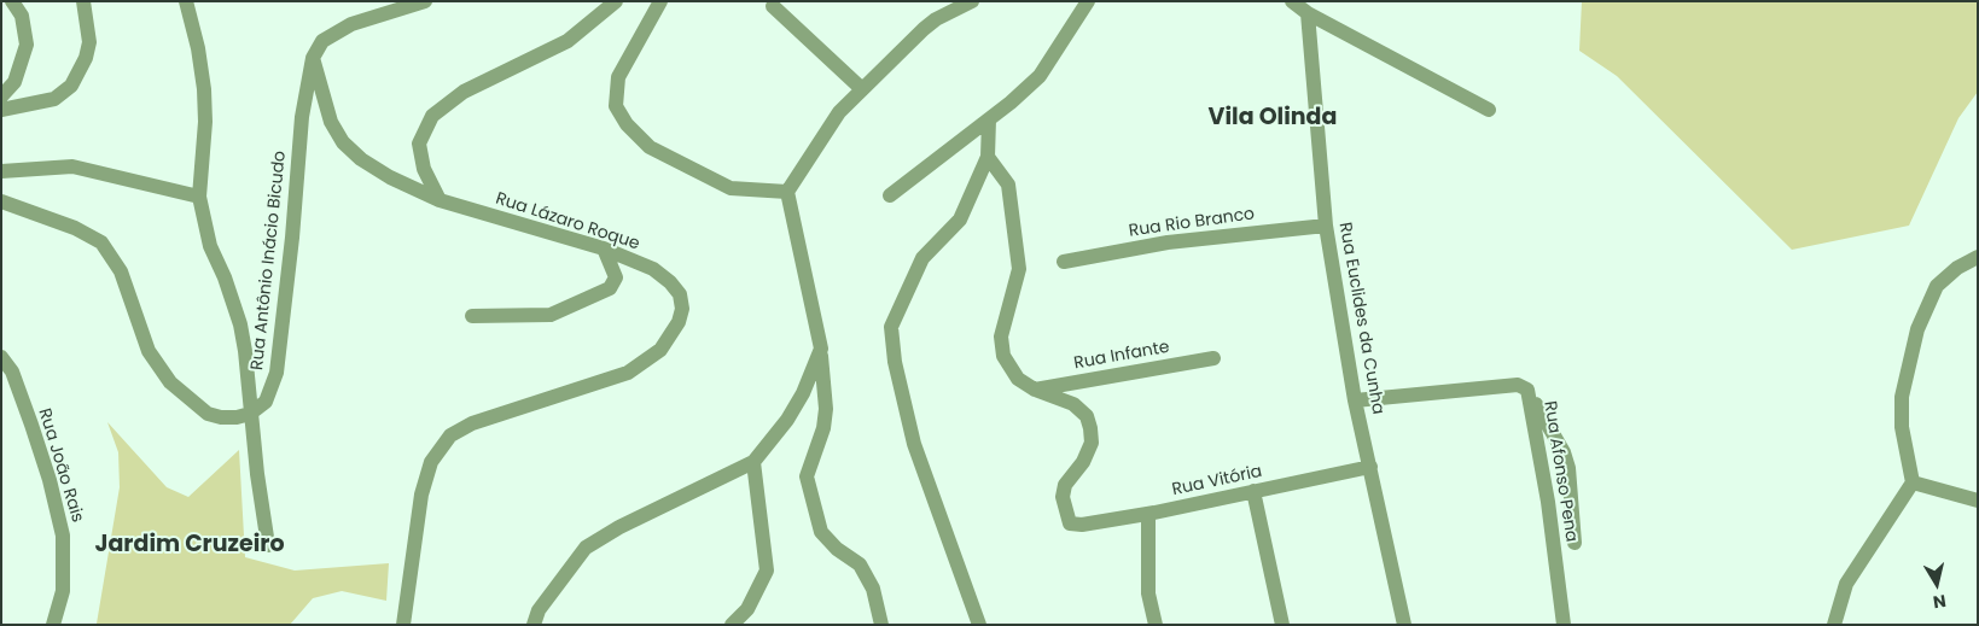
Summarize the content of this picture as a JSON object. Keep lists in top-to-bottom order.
{
  "streets": {
    "street": [
      "Rua Lázaro Roque",
      "Rua Rio Branco",
      "Rua Antônio Inácio Bicudo",
      "Rua Euclides da Cunha",
      "Rua Infante",
      "Rua João Rais",
      "Rua Afonso Pena",
      "Rua Vitória"
    ]
  },
  "crossings": [
    ["Rua Lázaro Roque", "Rua Antônio Inácio Bicudo"],
    ["Rua Rio Branco", "Rua Euclides da Cunha"],
    ["Rua Euclides da Cunha", "Rua Afonso Pena"],
    ["Rua Euclides da Cunha", "Rua Vitória"],
    ["Rua Infante", "Rua Vitória"]
  ],
  "districts": ["Vila Olinda", "Jardim Cruzeiro"],
  "north": "bottom"
}
